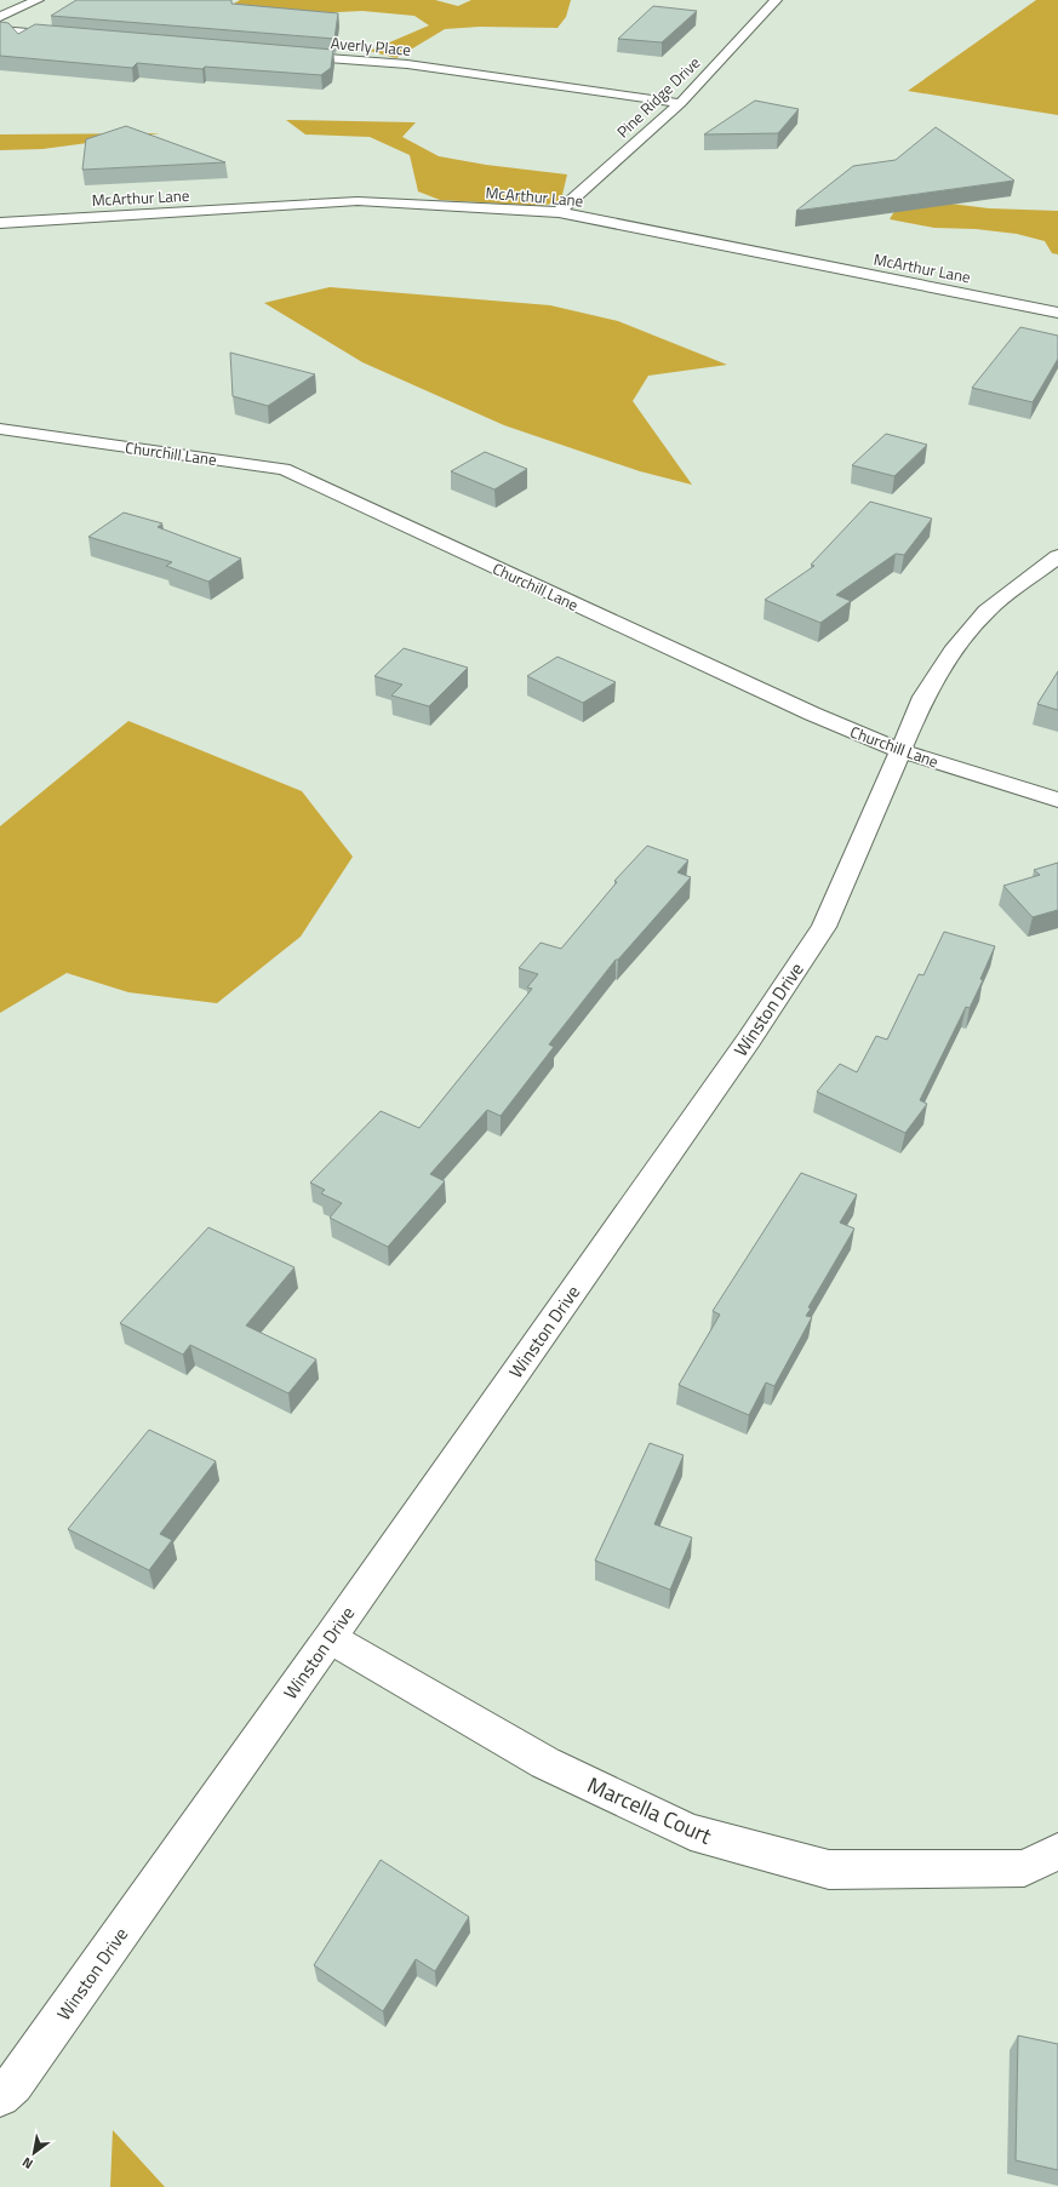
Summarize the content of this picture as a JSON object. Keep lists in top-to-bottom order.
{
  "streets": {
    "street": [
      "Averly Place",
      "Pine Ridge Drive",
      "McArthur Lane",
      "Churchill Lane",
      "Winston Drive",
      "Marcella Court"
    ]
  },
  "crossings": [
    ["Averly Place", "Pine Ridge Drive"],
    ["Pine Ridge Drive", "McArthur Lane"],
    ["Churchill Lane", "Winston Drive"],
    ["Winston Drive", "Marcella Court"]
  ],
  "north": "bottom left"
}
